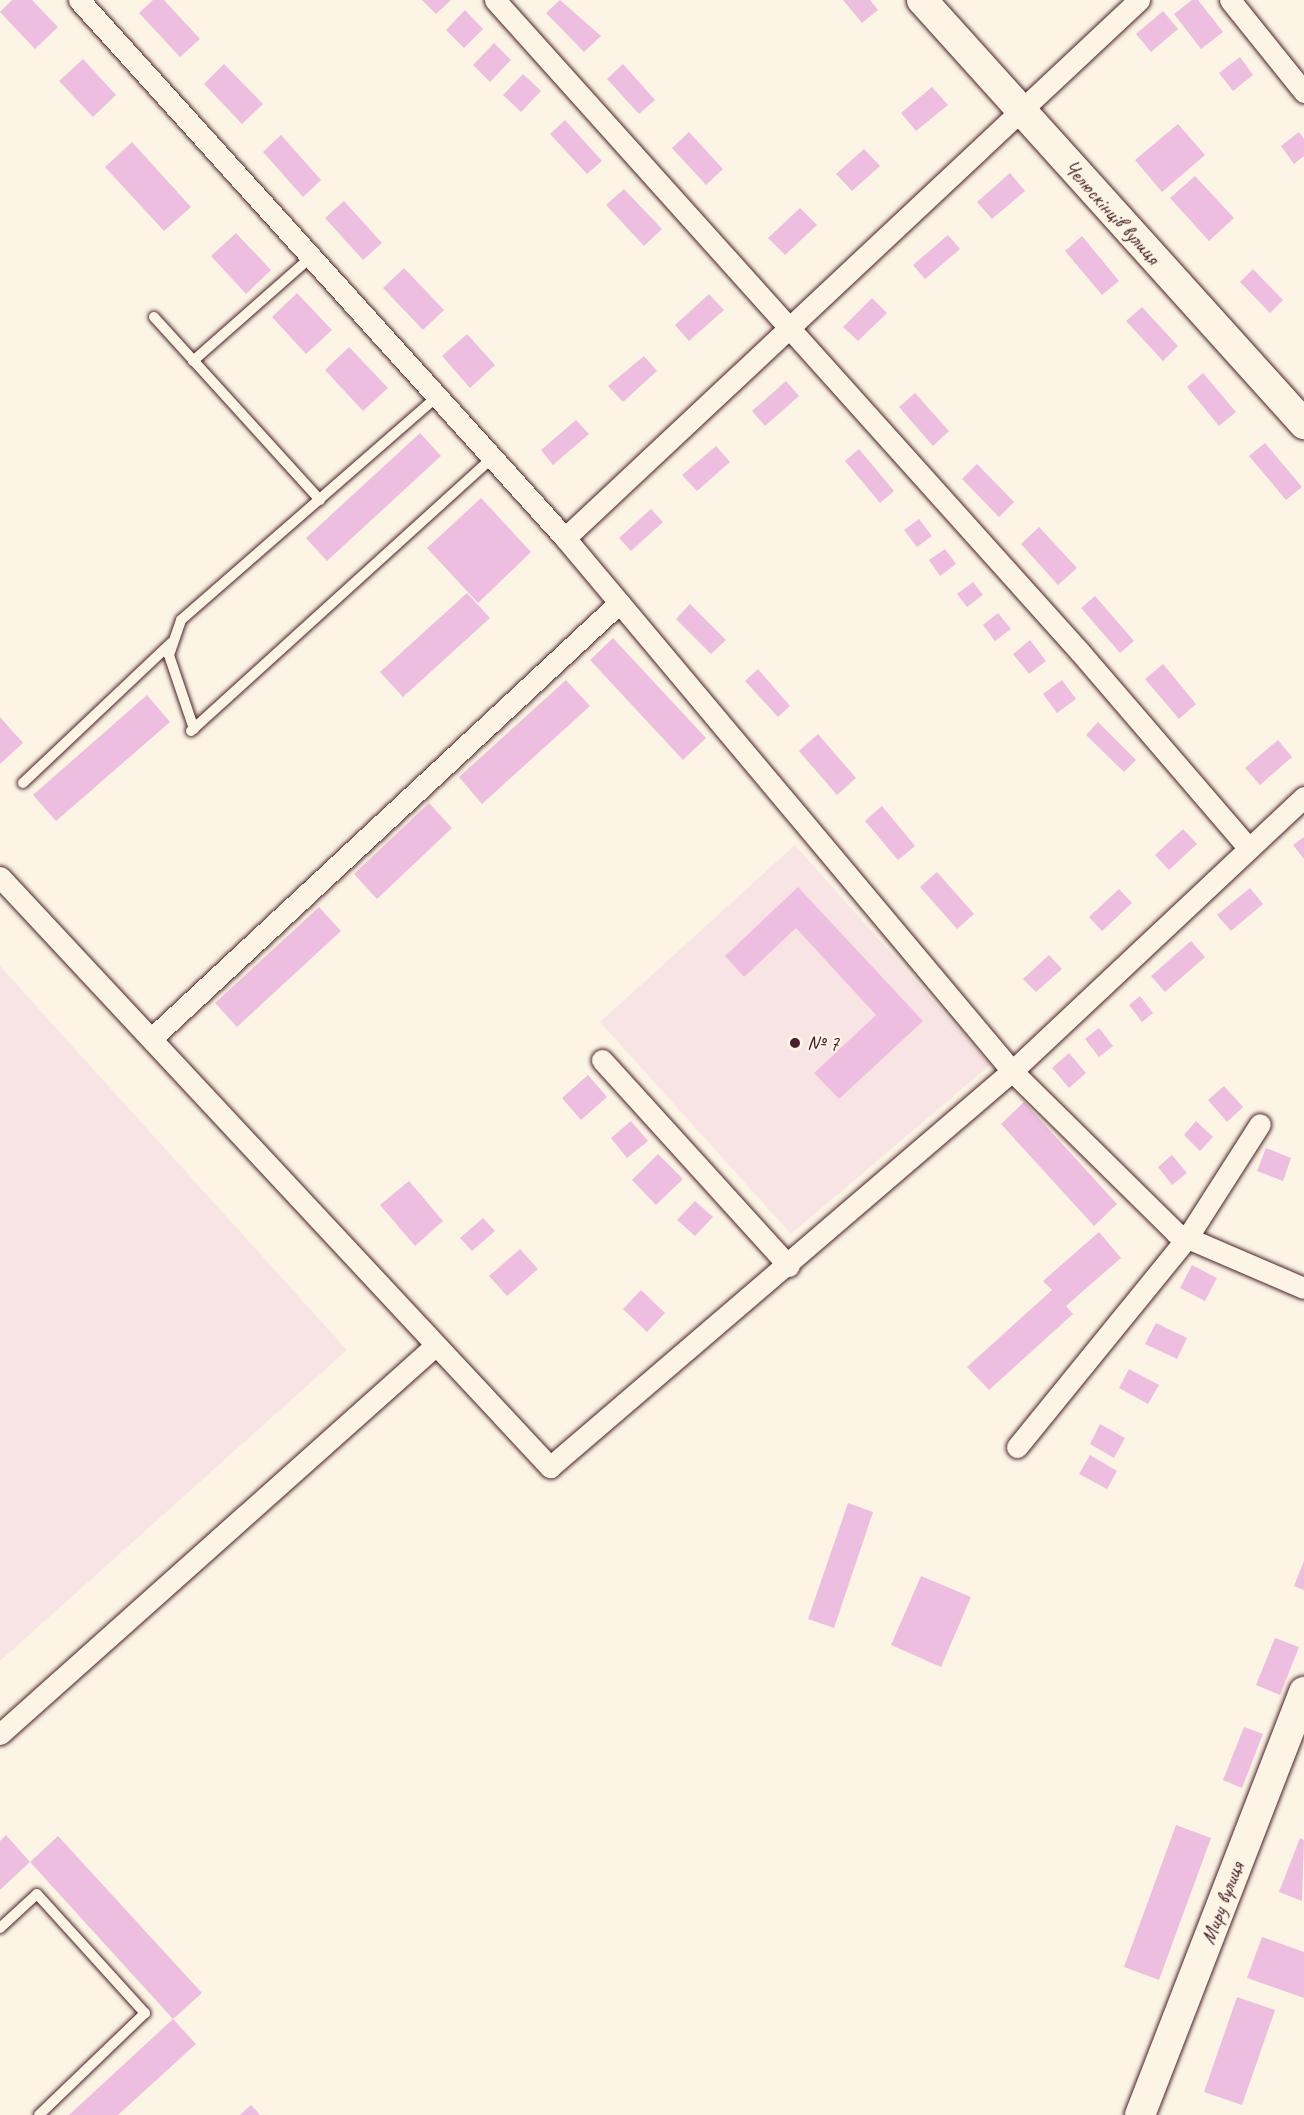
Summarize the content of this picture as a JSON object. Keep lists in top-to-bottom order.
{
  "streets": {
    "main road": ["Челюскінців вулиця", "Миру вулиця"]
  },
  "places": ["№ 7"]
}
